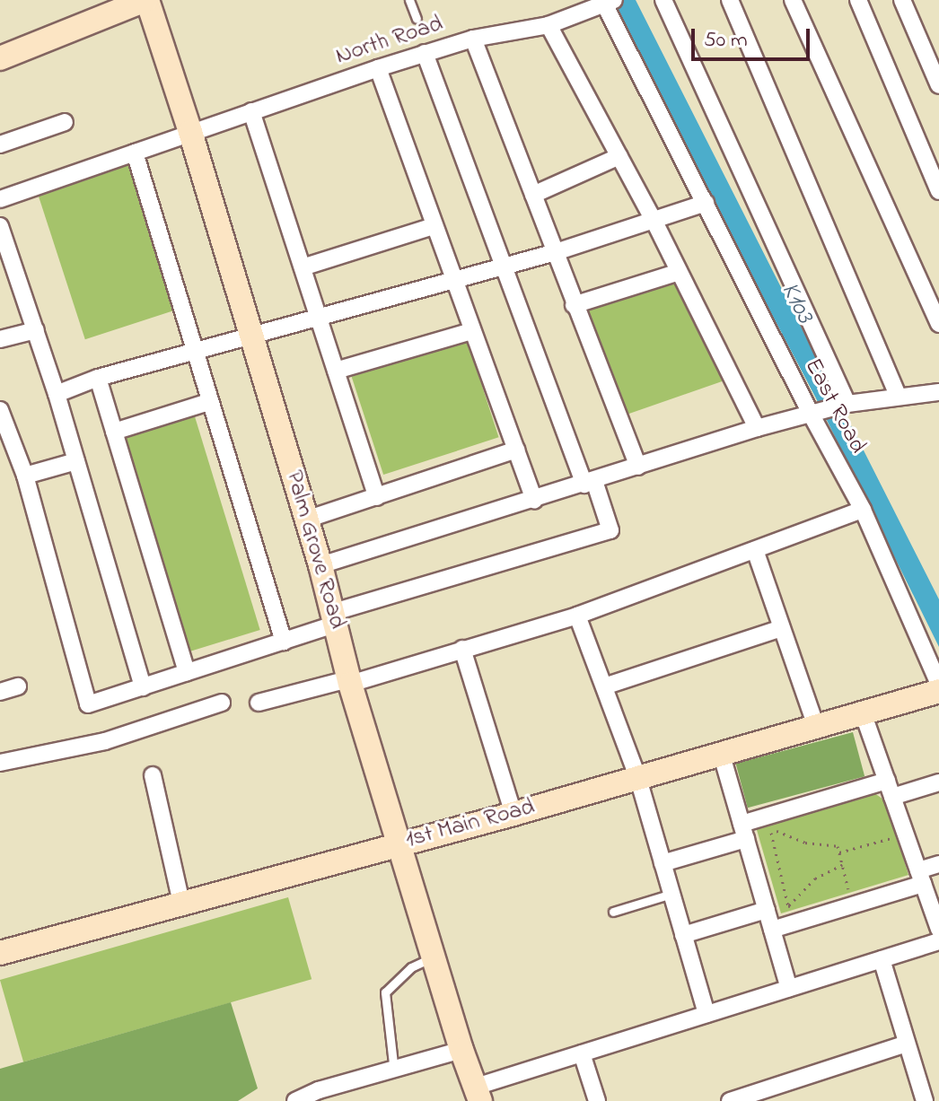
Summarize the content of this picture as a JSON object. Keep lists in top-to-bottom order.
{
  "streets": {
    "street": [
      "North Road",
      "East Road",
      "Palm Grove Road",
      "1st Main Road"
    ]
  },
  "crossings": [
    ["North Road", "East Road"],
    ["North Road", "Palm Grove Road"],
    ["Palm Grove Road", "1st Main Road"]
  ],
  "water": ["K103"],
  "scale_bar": "50 m"
}
